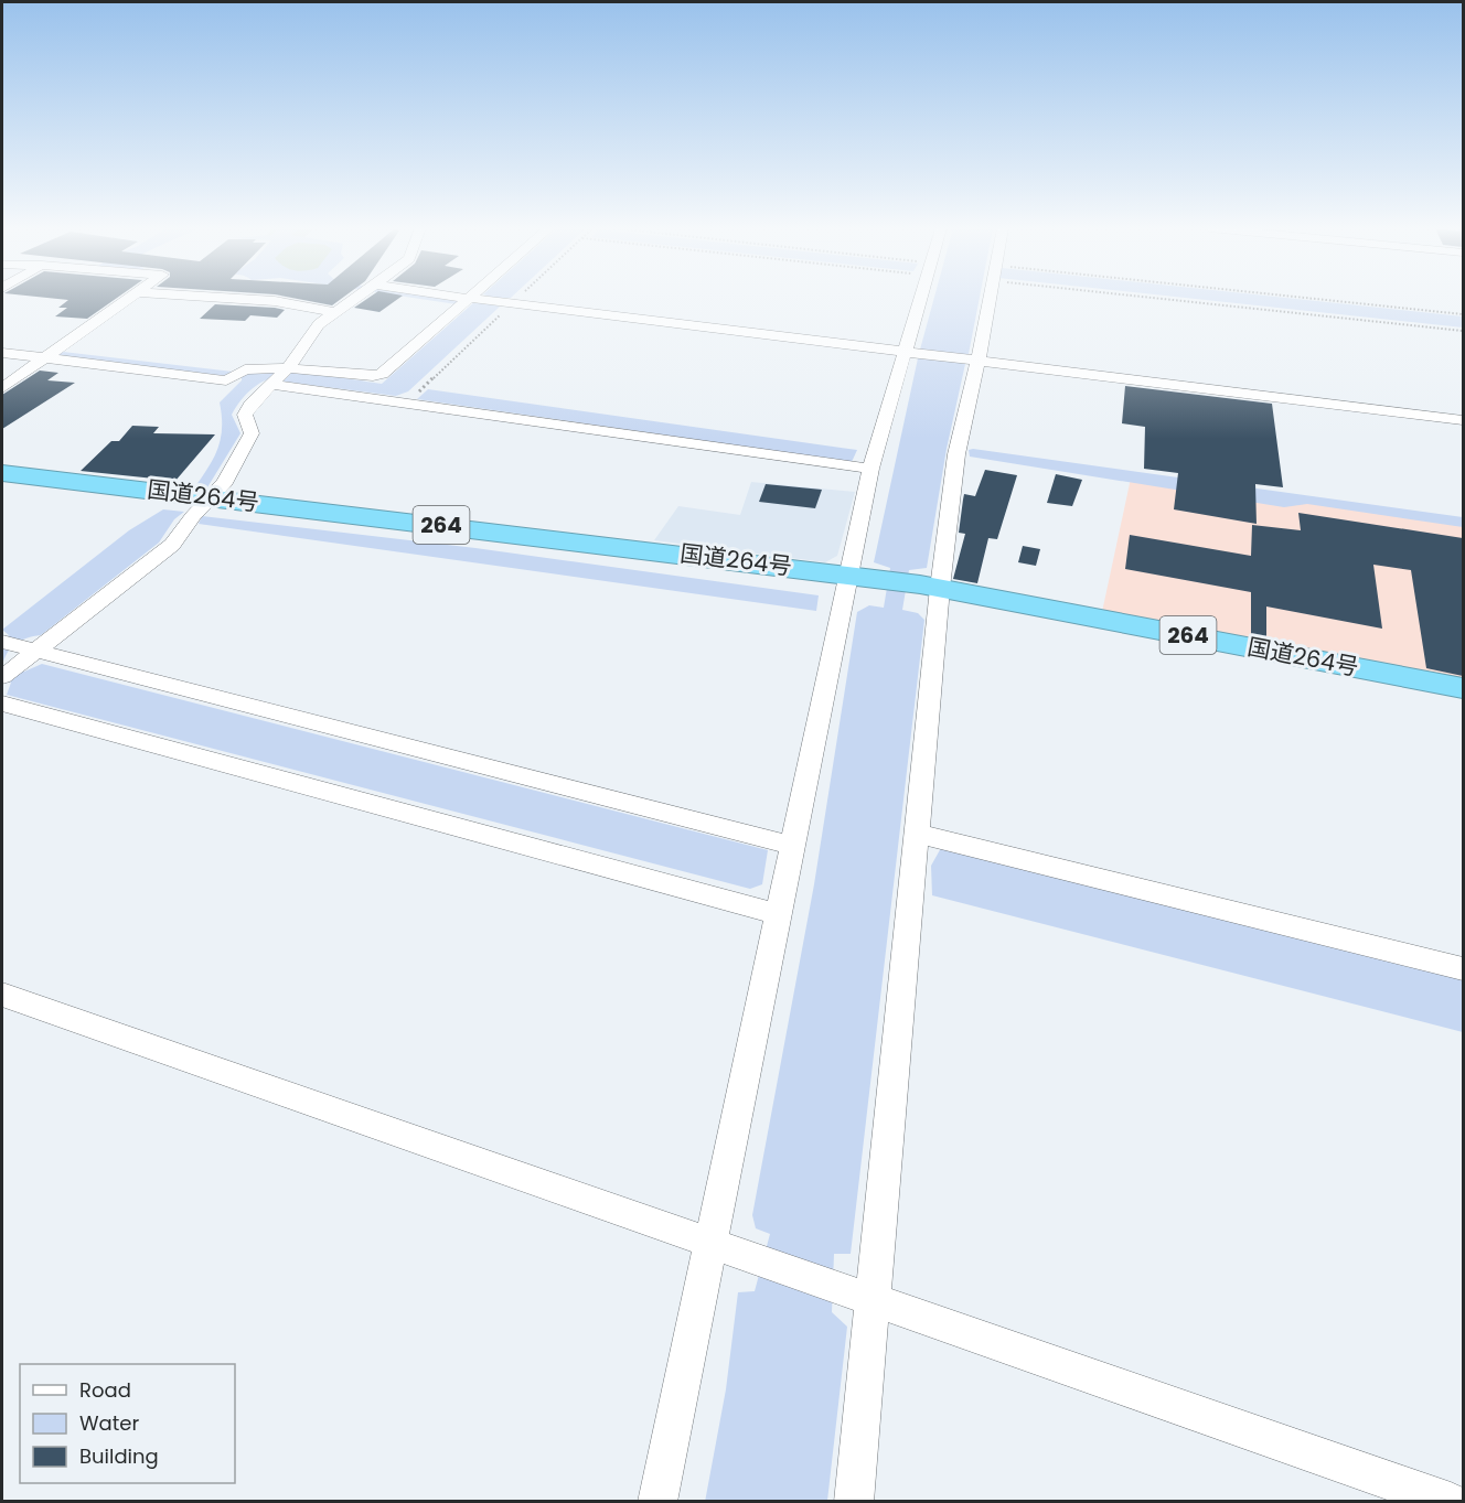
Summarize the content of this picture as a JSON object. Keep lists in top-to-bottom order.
{
  "streets": {
    "highway": ["国道264号", "264"]
  },
  "legend": ["Road", "Water", "Building"]
}
